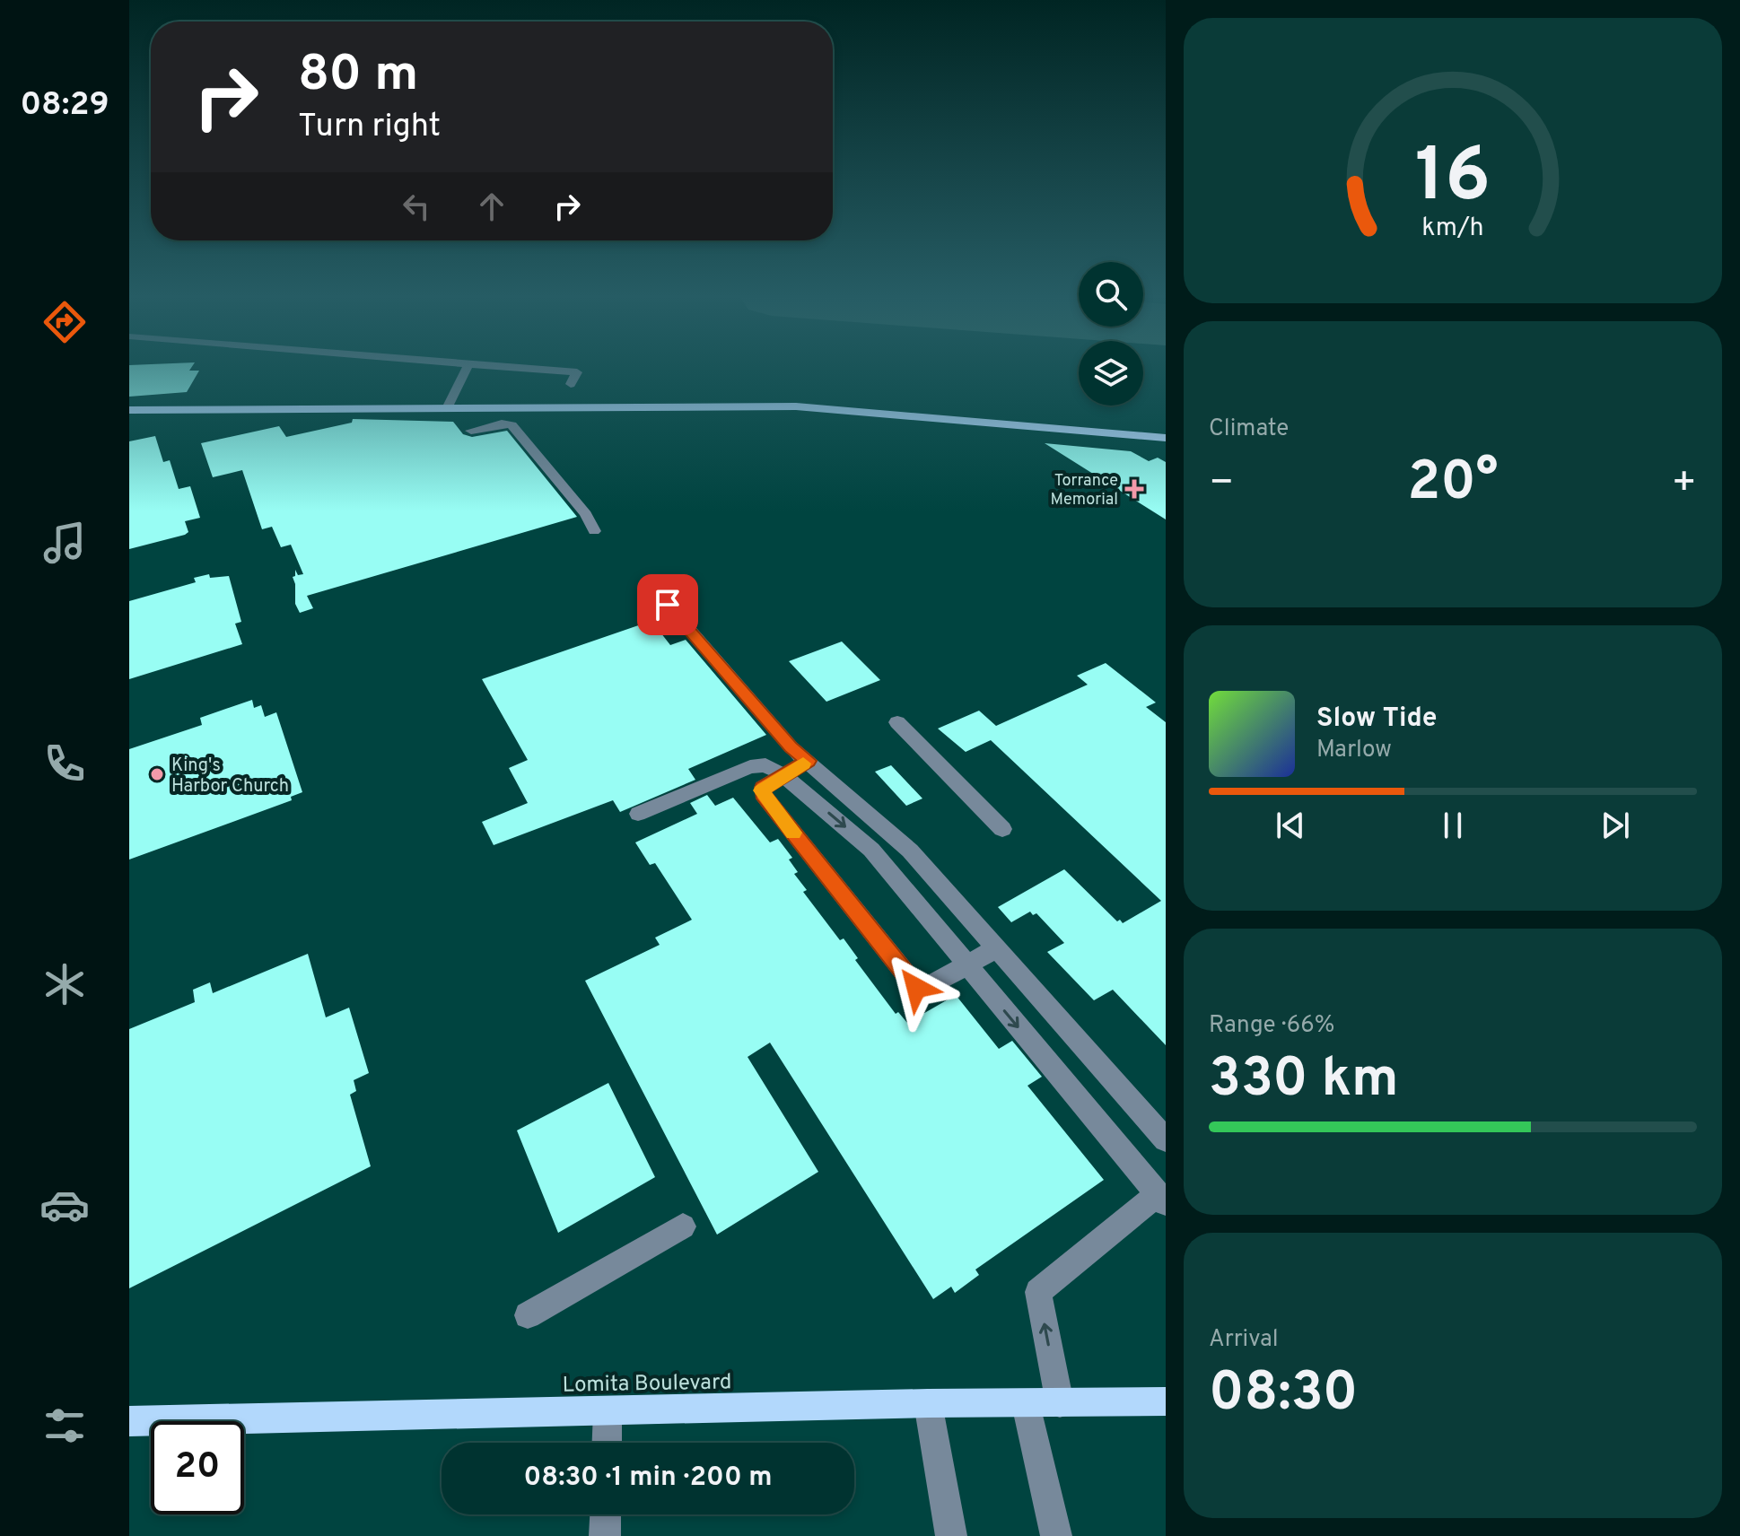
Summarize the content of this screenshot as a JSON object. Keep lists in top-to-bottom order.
{
  "streets": {
    "main road": ["Lomita Boulevard"]
  },
  "places": {
    "health": ["Torrance Memorial"],
    "other": ["King's Harbor Church"]
  },
  "page": {
    "tabs": "08:29",
    "turn": ["80 m", "Turn right"],
    "tile": [
      "Climate",
      ["Range · 66%", "330 km"],
      ["Arrival", "08:30"]
    ],
    "heat": ["−", "20°", "+"],
    "song": ["Slow Tide", "Marlow"],
    "limit": "20",
    "trip": "08:30 · 1 min · 200 m",
    "gauge": ["16", "km/h"]
  }
}
